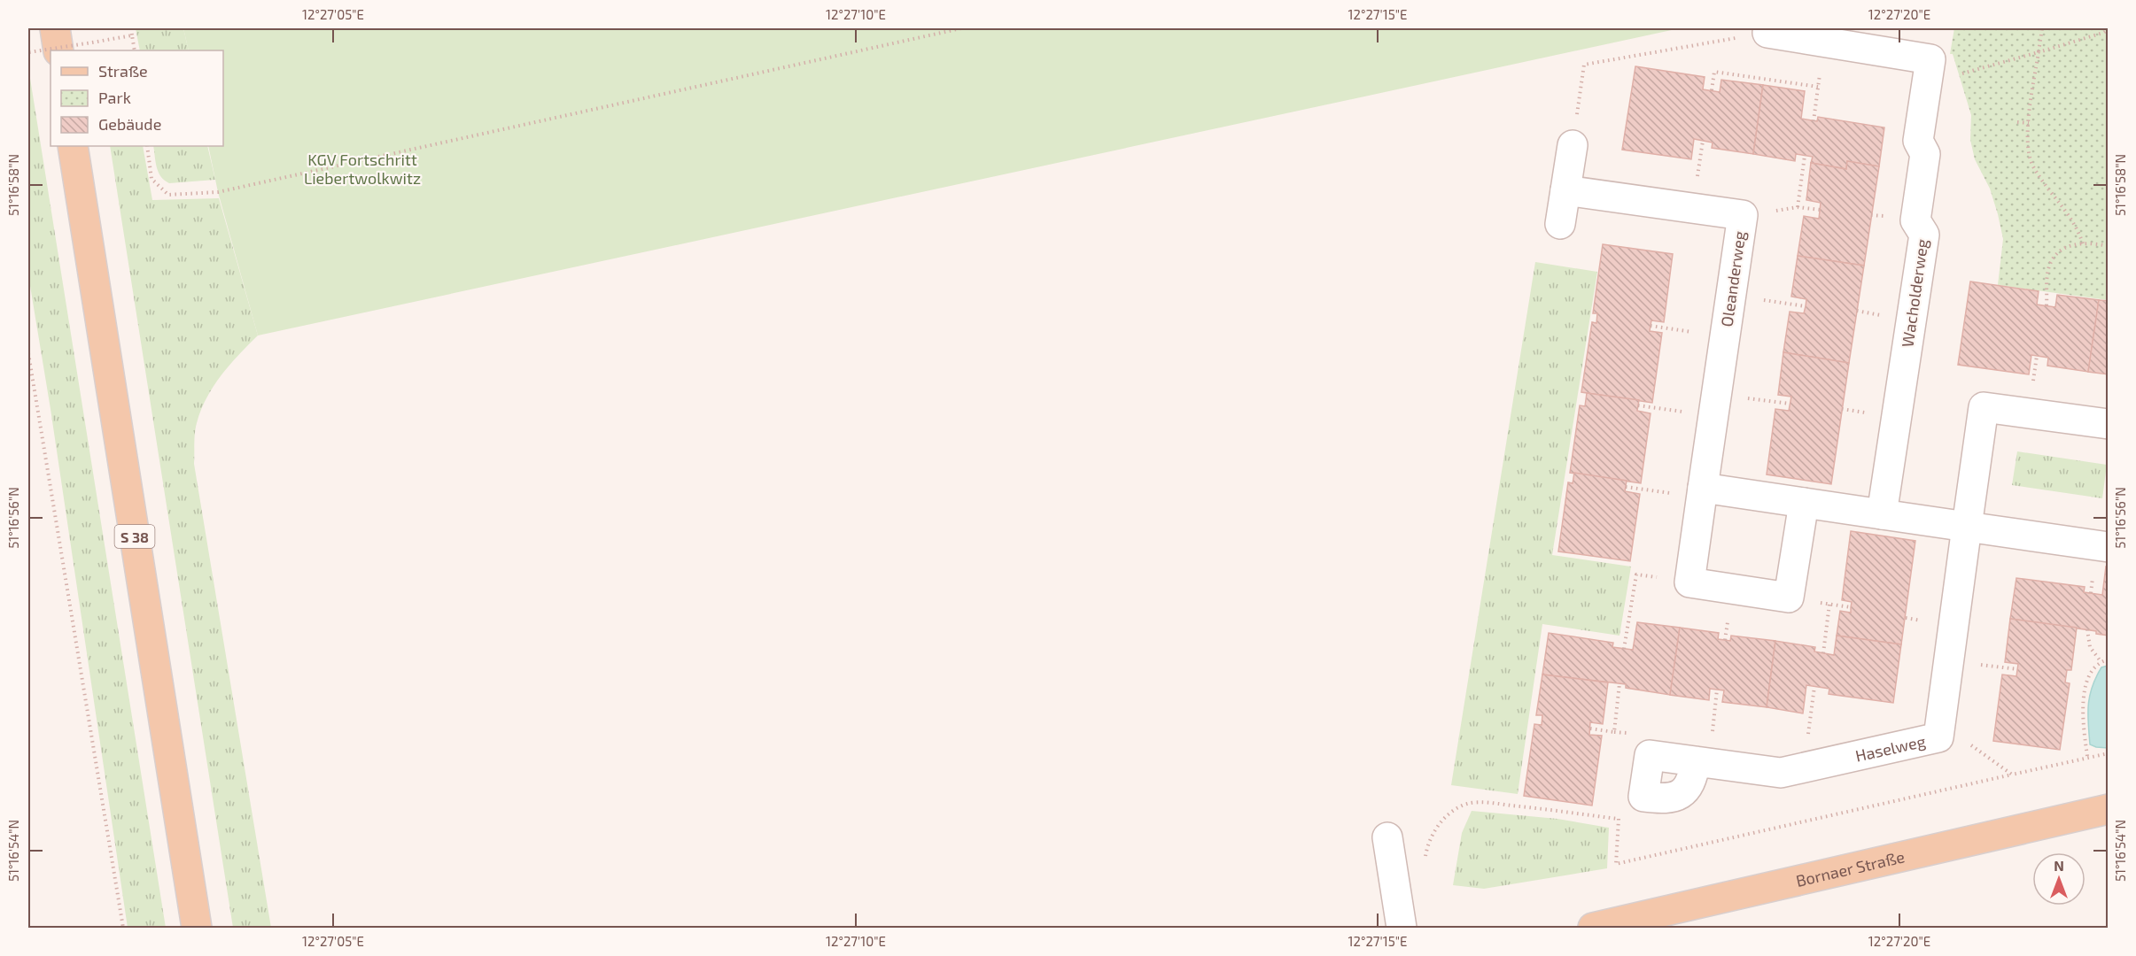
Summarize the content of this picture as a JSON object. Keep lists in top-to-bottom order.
{
  "streets": {
    "main road": ["S 38", "Bornaer Straße"],
    "street": ["Oleanderweg", "Wacholderweg", "Haselweg"]
  },
  "parks": ["KGV Fortschritt Liebertwolkwitz"],
  "legend": ["Straße", "Park", "Gebäude"],
  "north": "top",
  "coordinates": [
    "12°27'05\"E",
    "12°27'10\"E",
    "12°27'15\"E",
    "12°27'20\"E",
    "51°16'58\"N",
    "51°16'56\"N",
    "51°16'54\"N"
  ]
}
